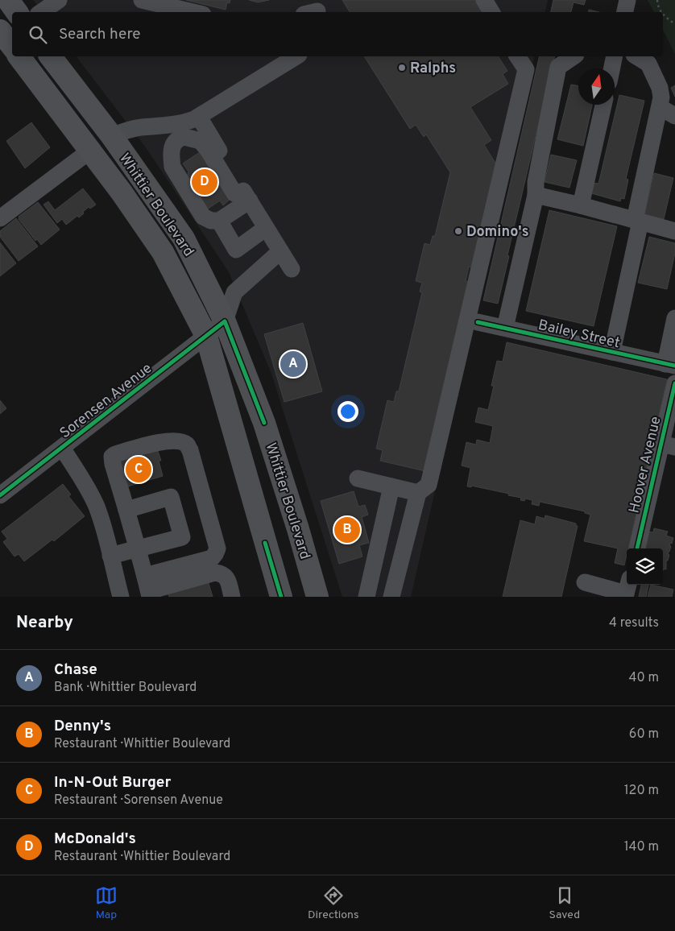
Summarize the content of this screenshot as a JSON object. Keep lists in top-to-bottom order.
{
  "streets": {
    "main road": ["Whittier Boulevard"],
    "street": ["Bailey Street", "Sorensen Avenue", "Hoover Avenue"]
  },
  "crossings": [
    ["Whittier Boulevard", "Sorensen Avenue"]
  ],
  "places": ["Ralphs", "Domino's"],
  "north": "top",
  "page": {
    "search": "Search here",
    "pins": [
      "D",
      "A",
      "C",
      "B"
    ],
    "heading": ["Nearby", "4 results"],
    "list": [
      {
        "mark": "A",
        "name": "Chase",
        "note": "Bank · Whittier Boulevard",
        "value": "40 m"
      },
      {
        "mark": "B",
        "name": "Denny's",
        "note": "Restaurant · Whittier Boulevard",
        "value": "60 m"
      },
      {
        "mark": "C",
        "name": "In-N-Out Burger",
        "note": "Restaurant · Sorensen Avenue",
        "value": "120 m"
      },
      {
        "mark": "D",
        "name": "McDonald's",
        "note": "Restaurant · Whittier Boulevard",
        "value": "140 m"
      }
    ],
    "nav": ["Map", "Directions", "Saved"]
  }
}
